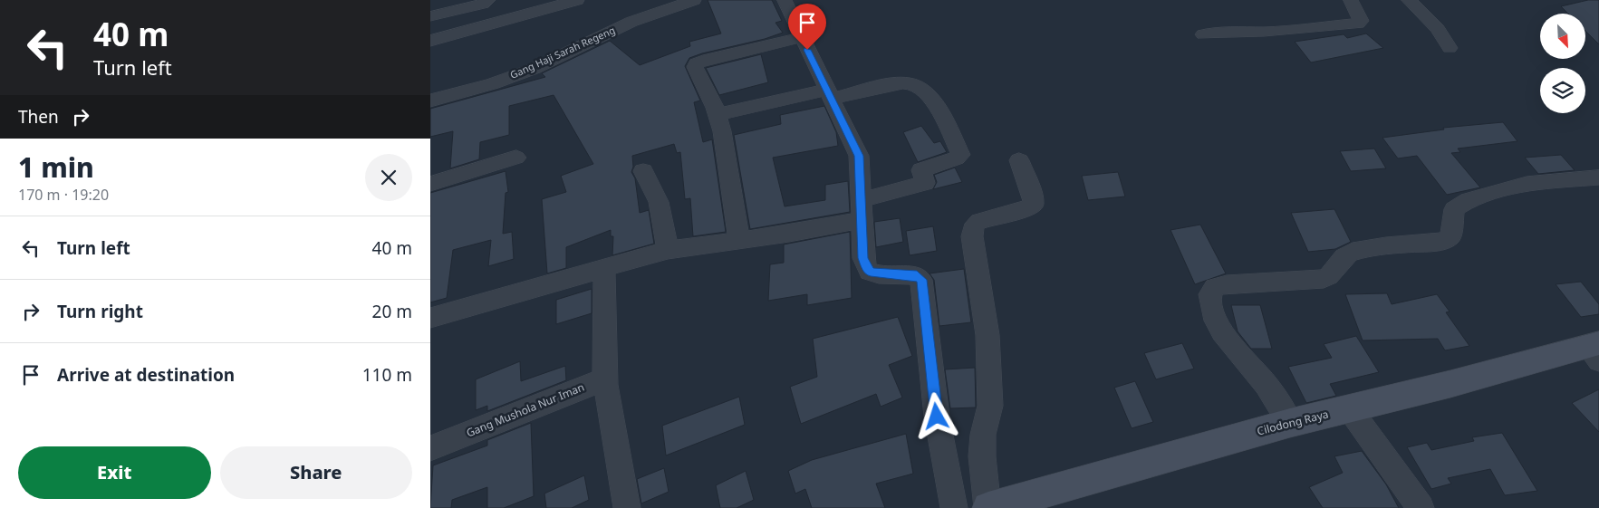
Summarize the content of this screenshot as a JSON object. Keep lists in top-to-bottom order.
{
  "streets": {
    "street": ["Gang Haji Sarah Regeng", "Gang Mushola Nur Iman", "Cilodong Raya"]
  },
  "north": "bottom right",
  "page": {
    "turn": ["40 m", "Turn left"],
    "then": "Then",
    "heading": ["1 min", "170 m · 19:20"],
    "list": [
      {
        "name": "Turn left",
        "value": "40 m"
      },
      {
        "name": "Turn right",
        "value": "20 m"
      },
      {
        "name": "Arrive at destination",
        "value": "110 m"
      }
    ],
    "buttons": ["Exit", "Share"]
  }
}
